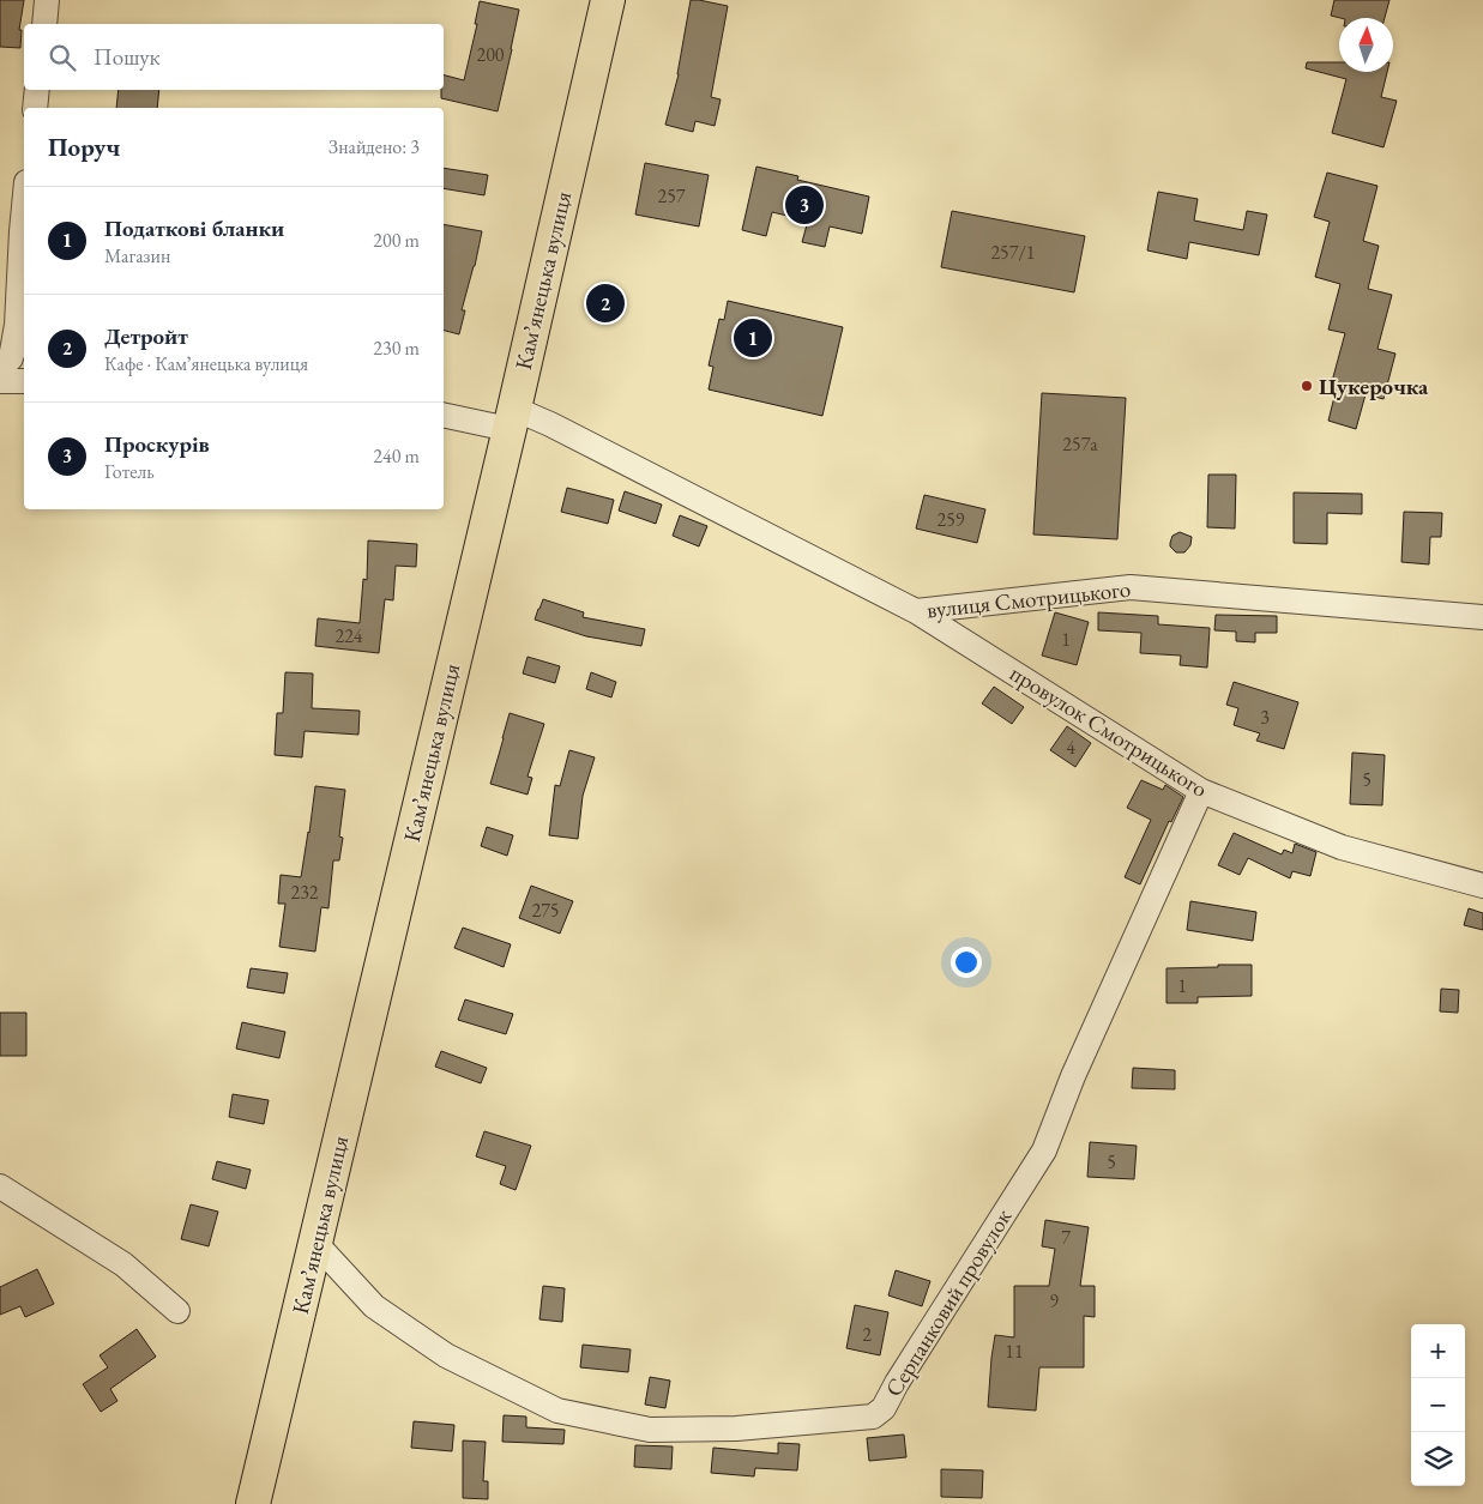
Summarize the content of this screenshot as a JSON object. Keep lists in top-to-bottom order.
{
  "streets": {
    "main road": ["Камʼянецька вулиця"],
    "street": ["вулиця Смотрицького", "провулок Смотрицького", "Серпанковий провулок"]
  },
  "crossings": [
    ["Камʼянецька вулиця", "вулиця Смотрицького"],
    ["Камʼянецька вулиця", "Серпанковий провулок"],
    ["вулиця Смотрицького", "провулок Смотрицького"],
    ["провулок Смотрицького", "Серпанковий провулок"]
  ],
  "places": ["Цукерочка"],
  "house_numbers": [
    "200",
    "257",
    "257/1",
    "257а",
    "259",
    "224",
    "1",
    "3",
    "4",
    "5",
    "232",
    "275",
    "1",
    "5",
    "7",
    "9",
    "2",
    "11"
  ],
  "north": "top",
  "page": {
    "search": "Пошук",
    "heading": ["Поруч", "Знайдено: 3"],
    "pins": ["3", "2", "1"],
    "list": [
      {
        "mark": "1",
        "name": "Податкові бланки",
        "note": "Магазин",
        "value": "200 m"
      },
      {
        "mark": "2",
        "name": "Детройт",
        "note": "Кафе · Камʼянецька вулиця",
        "value": "230 m"
      },
      {
        "mark": "3",
        "name": "Проскурів",
        "note": "Готель",
        "value": "240 m"
      }
    ],
    "map_buttons": ["+", "−"]
  }
}
